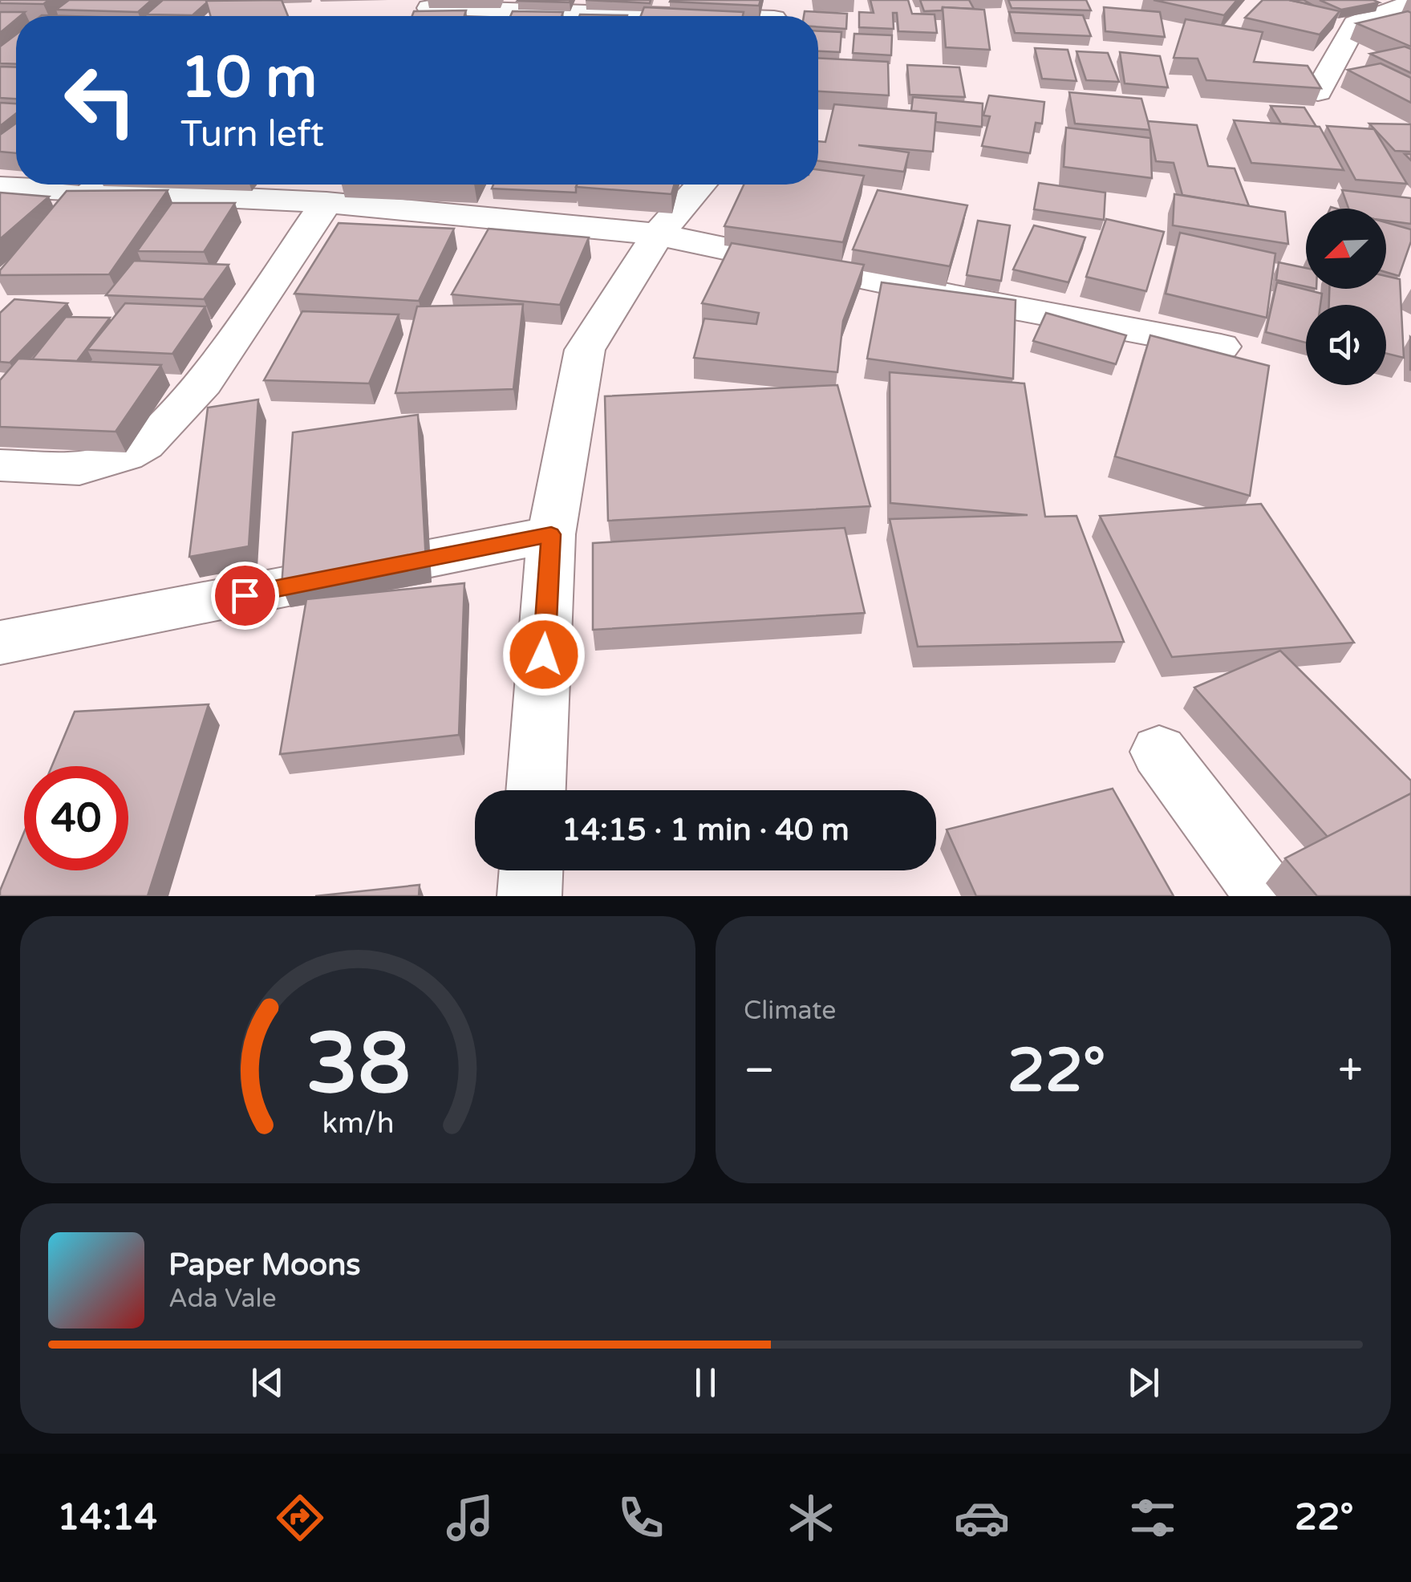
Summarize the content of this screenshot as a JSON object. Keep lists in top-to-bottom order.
{
  "north": "bottom left",
  "page": {
    "turn": ["10 m", "Turn left"],
    "limit": "40",
    "trip": "14:15 · 1 min · 40 m",
    "tile": "Climate",
    "heat": ["−", "22°", "+"],
    "song": ["Paper Moons", "Ada Vale"],
    "tabs": ["14:14", "22°"],
    "gauge": ["38", "km/h"]
  }
}
